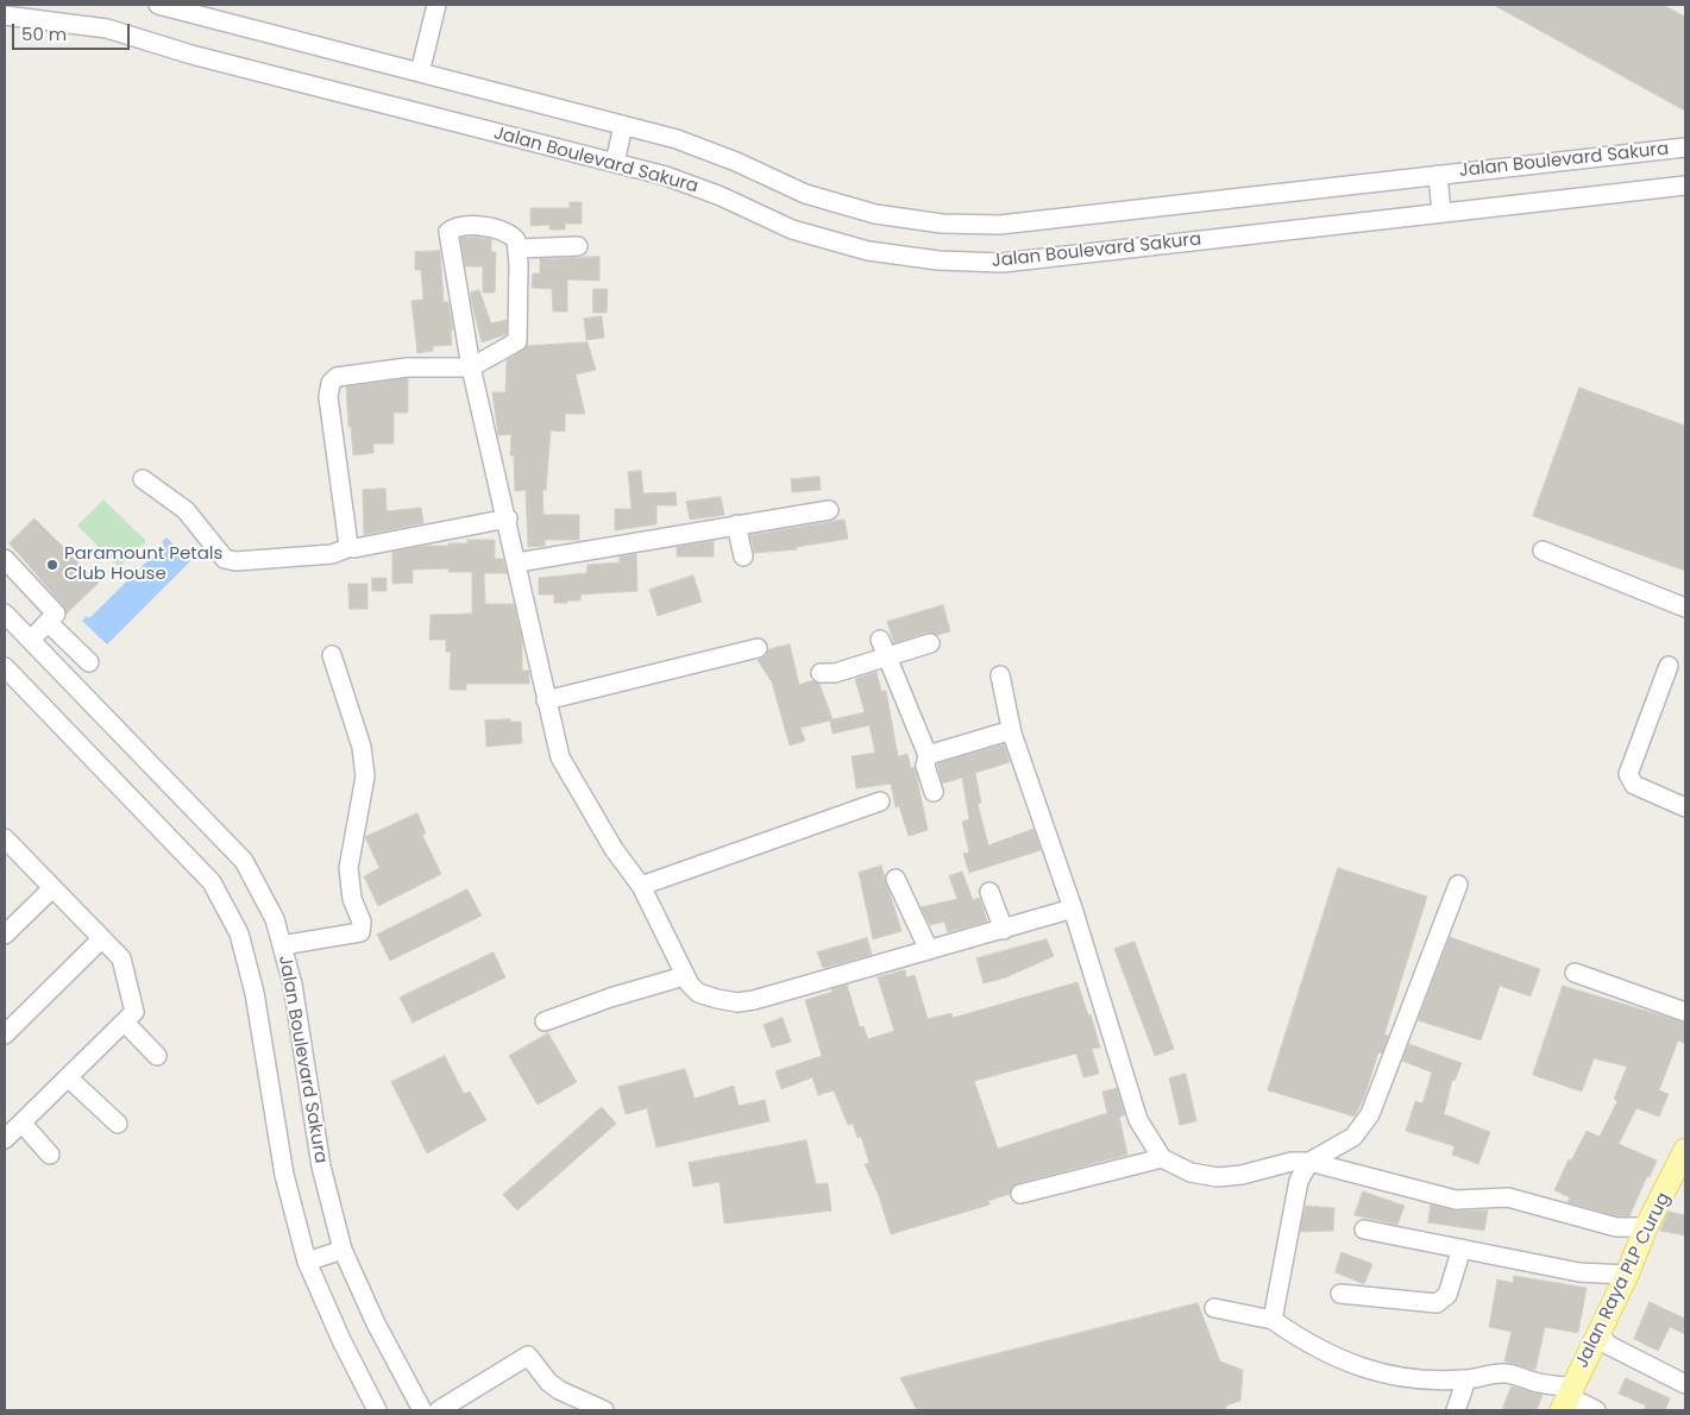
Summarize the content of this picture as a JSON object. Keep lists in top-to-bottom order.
{
  "streets": {
    "main road": ["Jalan Raya PLP Curug"],
    "street": ["Jalan Boulevard Sakura"]
  },
  "places": ["Paramount Petals Club House"],
  "scale_bar": "50 m"
}
